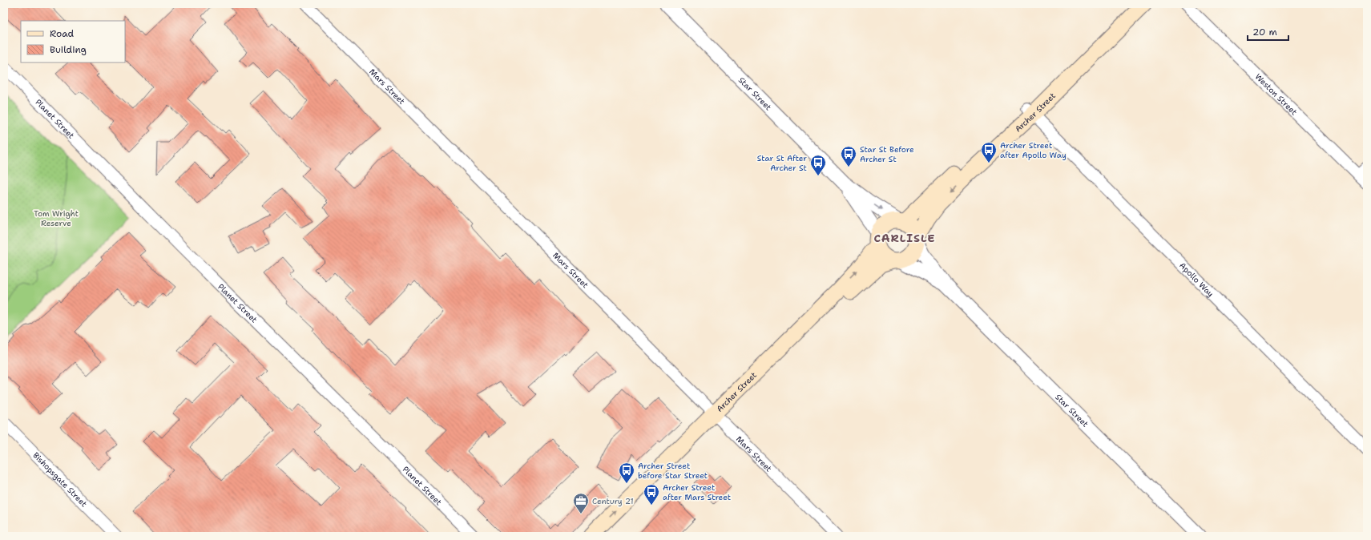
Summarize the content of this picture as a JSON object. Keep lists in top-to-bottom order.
{
  "streets": {
    "main road": ["Archer Street"],
    "street": [
      "Mars Street",
      "Star Street",
      "Weston Street",
      "Planet Street",
      "Apollo Way",
      "Bishopsgate Street"
    ]
  },
  "crossings": [
    ["Mars Street", "Archer Street"],
    ["Star Street", "Archer Street"],
    ["Archer Street", "Apollo Way"]
  ],
  "districts": ["CARLISLE"],
  "parks": ["Tom Wright Reserve"],
  "places": {
    "bus stop": [
      "Archer Street after Apollo Way",
      "Star St Before Archer St",
      "Star St After Archer St",
      "Archer Street before Star Street",
      "Archer Street after Mars Street"
    ],
    "office": ["Century 21"]
  },
  "legend": ["Road", "Building"],
  "scale_bar": "20 m"
}
